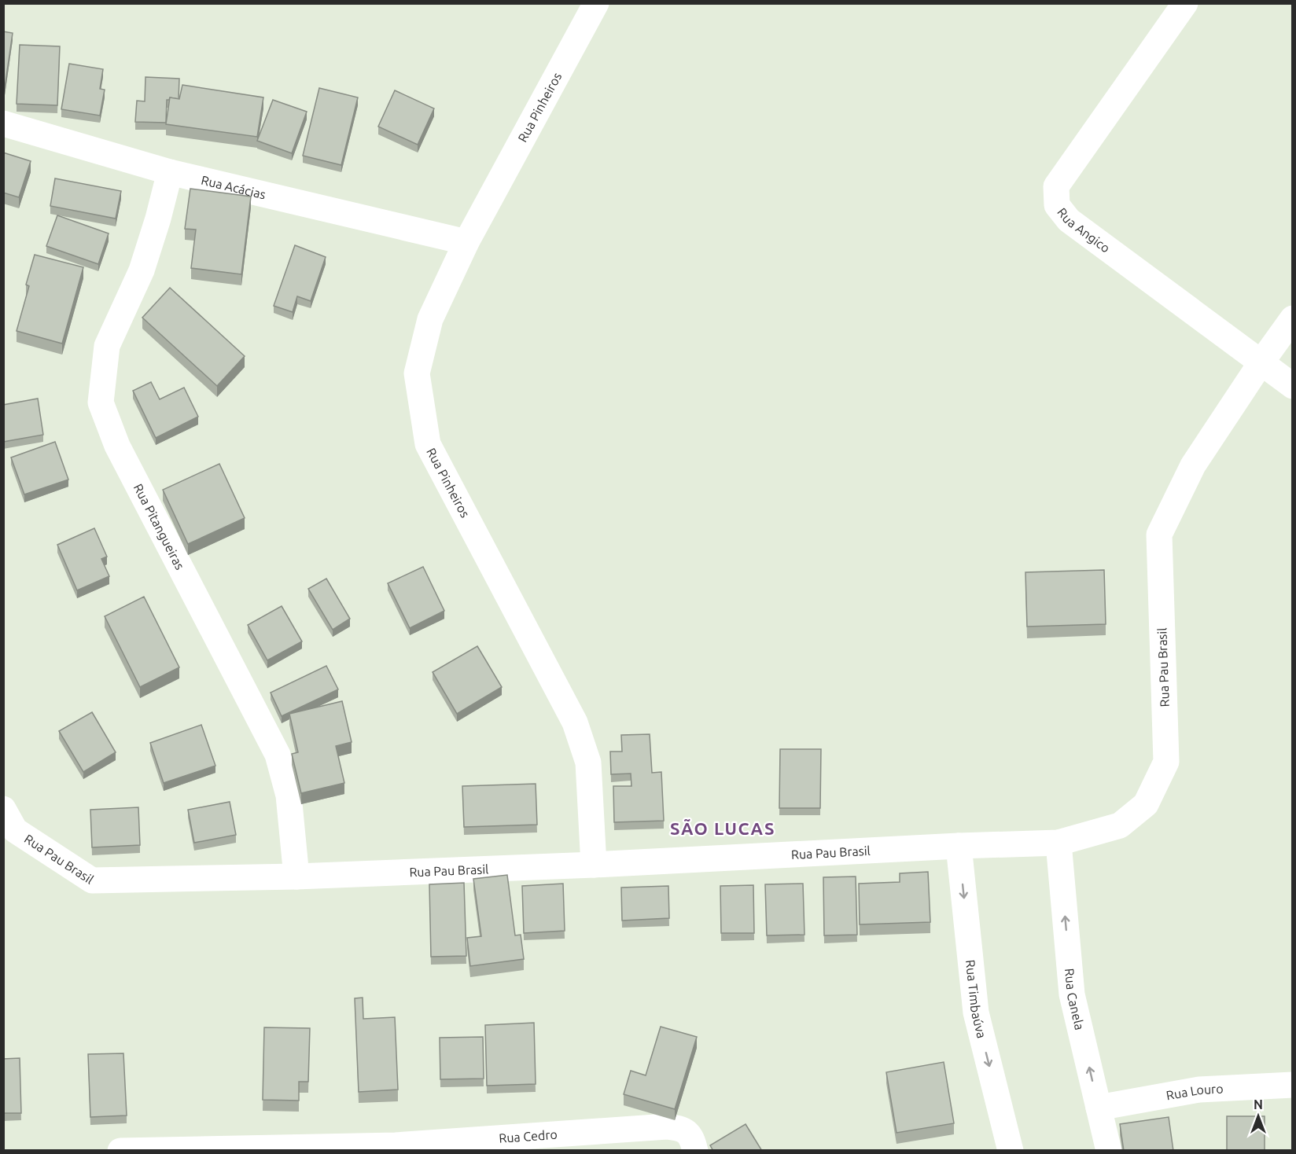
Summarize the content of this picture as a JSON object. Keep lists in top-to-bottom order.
{
  "streets": {
    "street": [
      "Rua Pinheiros",
      "Rua Acácias",
      "Rua Angico",
      "Rua Pitangueiras",
      "Rua Pau Brasil",
      "Rua Canela",
      "Rua Timbaúva",
      "Rua Louro",
      "Rua Cedro"
    ]
  },
  "crossings": [
    ["Rua Pinheiros", "Rua Acácias"],
    ["Rua Pinheiros", "Rua Pau Brasil"],
    ["Rua Acácias", "Rua Pitangueiras"],
    ["Rua Angico", "Rua Pau Brasil"],
    ["Rua Pitangueiras", "Rua Pau Brasil"],
    ["Rua Pau Brasil", "Rua Canela"],
    ["Rua Pau Brasil", "Rua Timbaúva"],
    ["Rua Canela", "Rua Louro"]
  ],
  "one_way": ["Rua Canela", "Rua Timbaúva"],
  "districts": ["SÃO LUCAS"],
  "north": "top"
}
